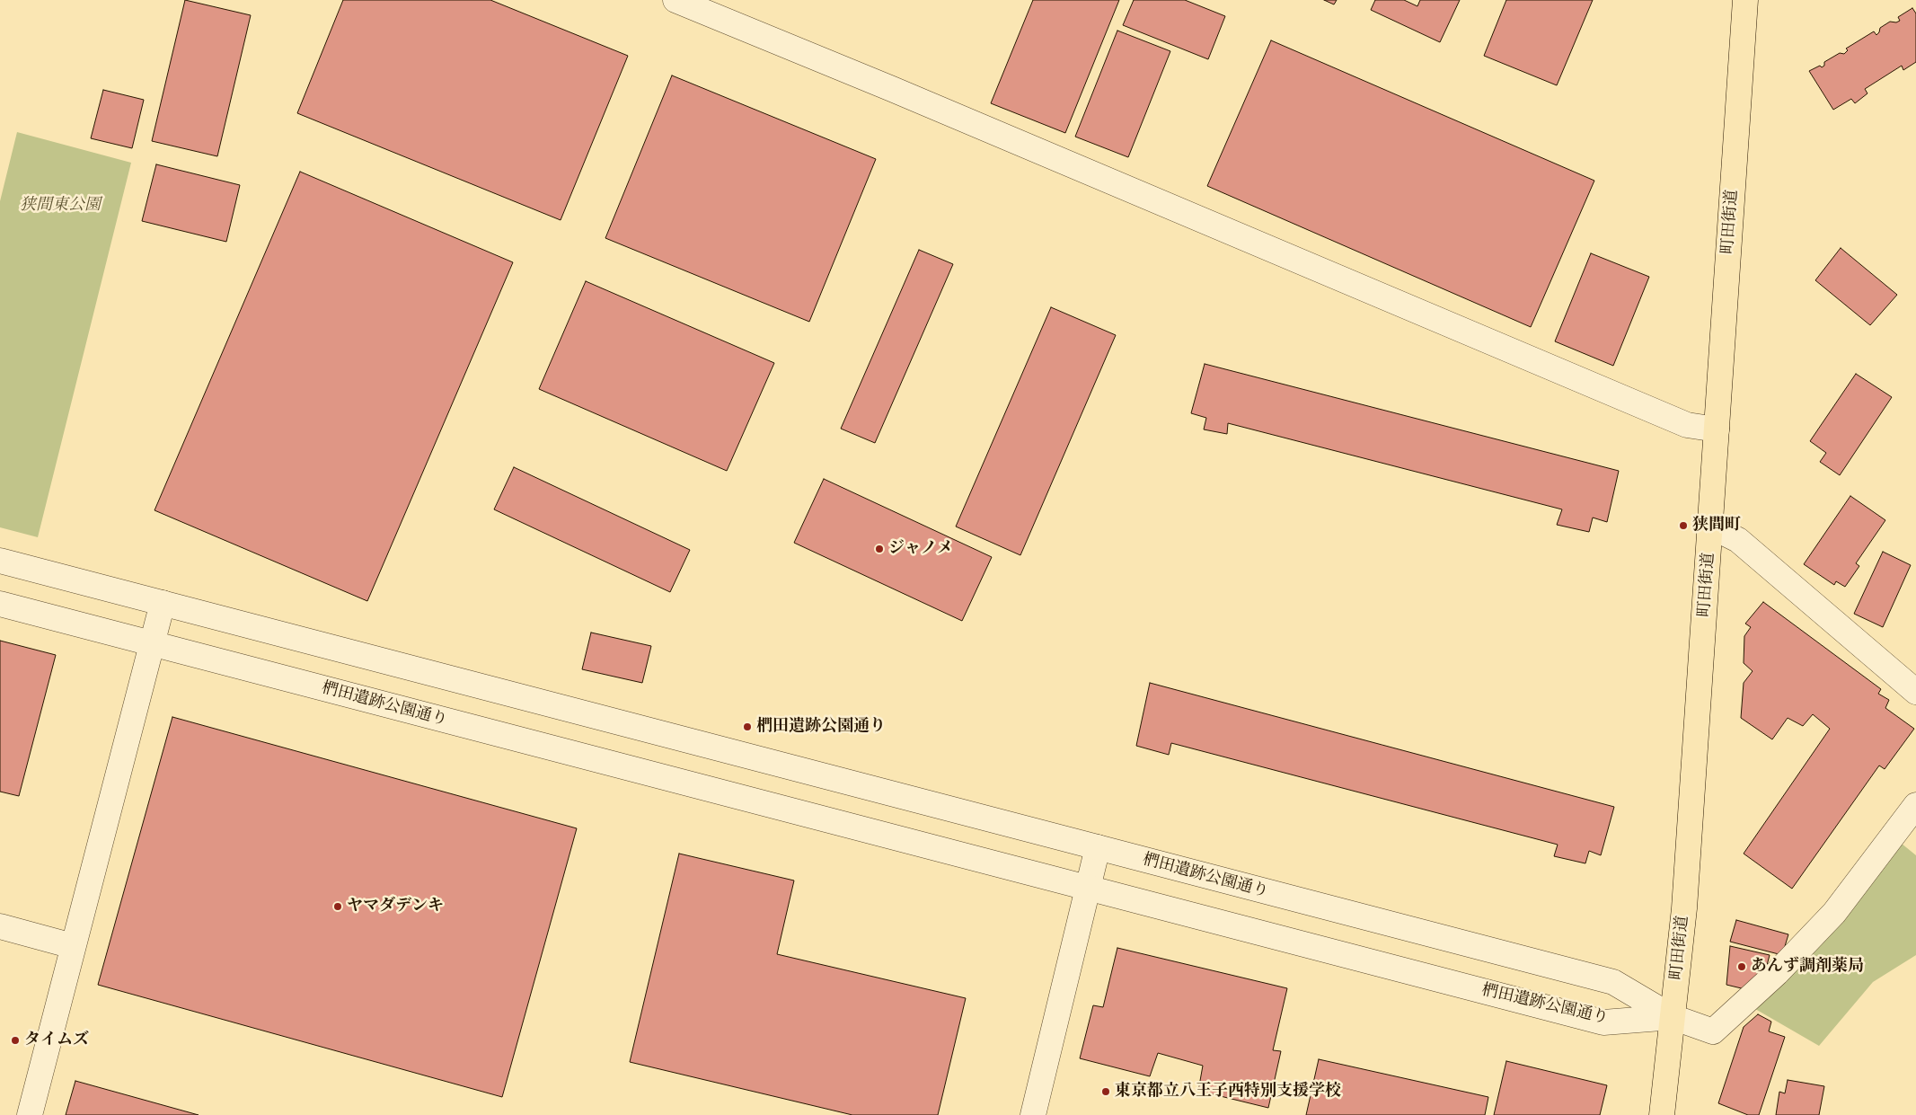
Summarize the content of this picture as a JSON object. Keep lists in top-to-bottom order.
{
  "streets": {
    "main road": ["町田街道"],
    "street": ["椚田遺跡公園通り"]
  },
  "crossings": [
    ["町田街道", "椚田遺跡公園通り"]
  ],
  "parks": ["狭間東公園"],
  "places": [
    "狭間町",
    "ジャノメ",
    "椚田遺跡公園通り",
    "ヤマダデンキ",
    "あんず調剤薬局",
    "タイムズ",
    "東京都立八王子西特別支援学校"
  ]
}
